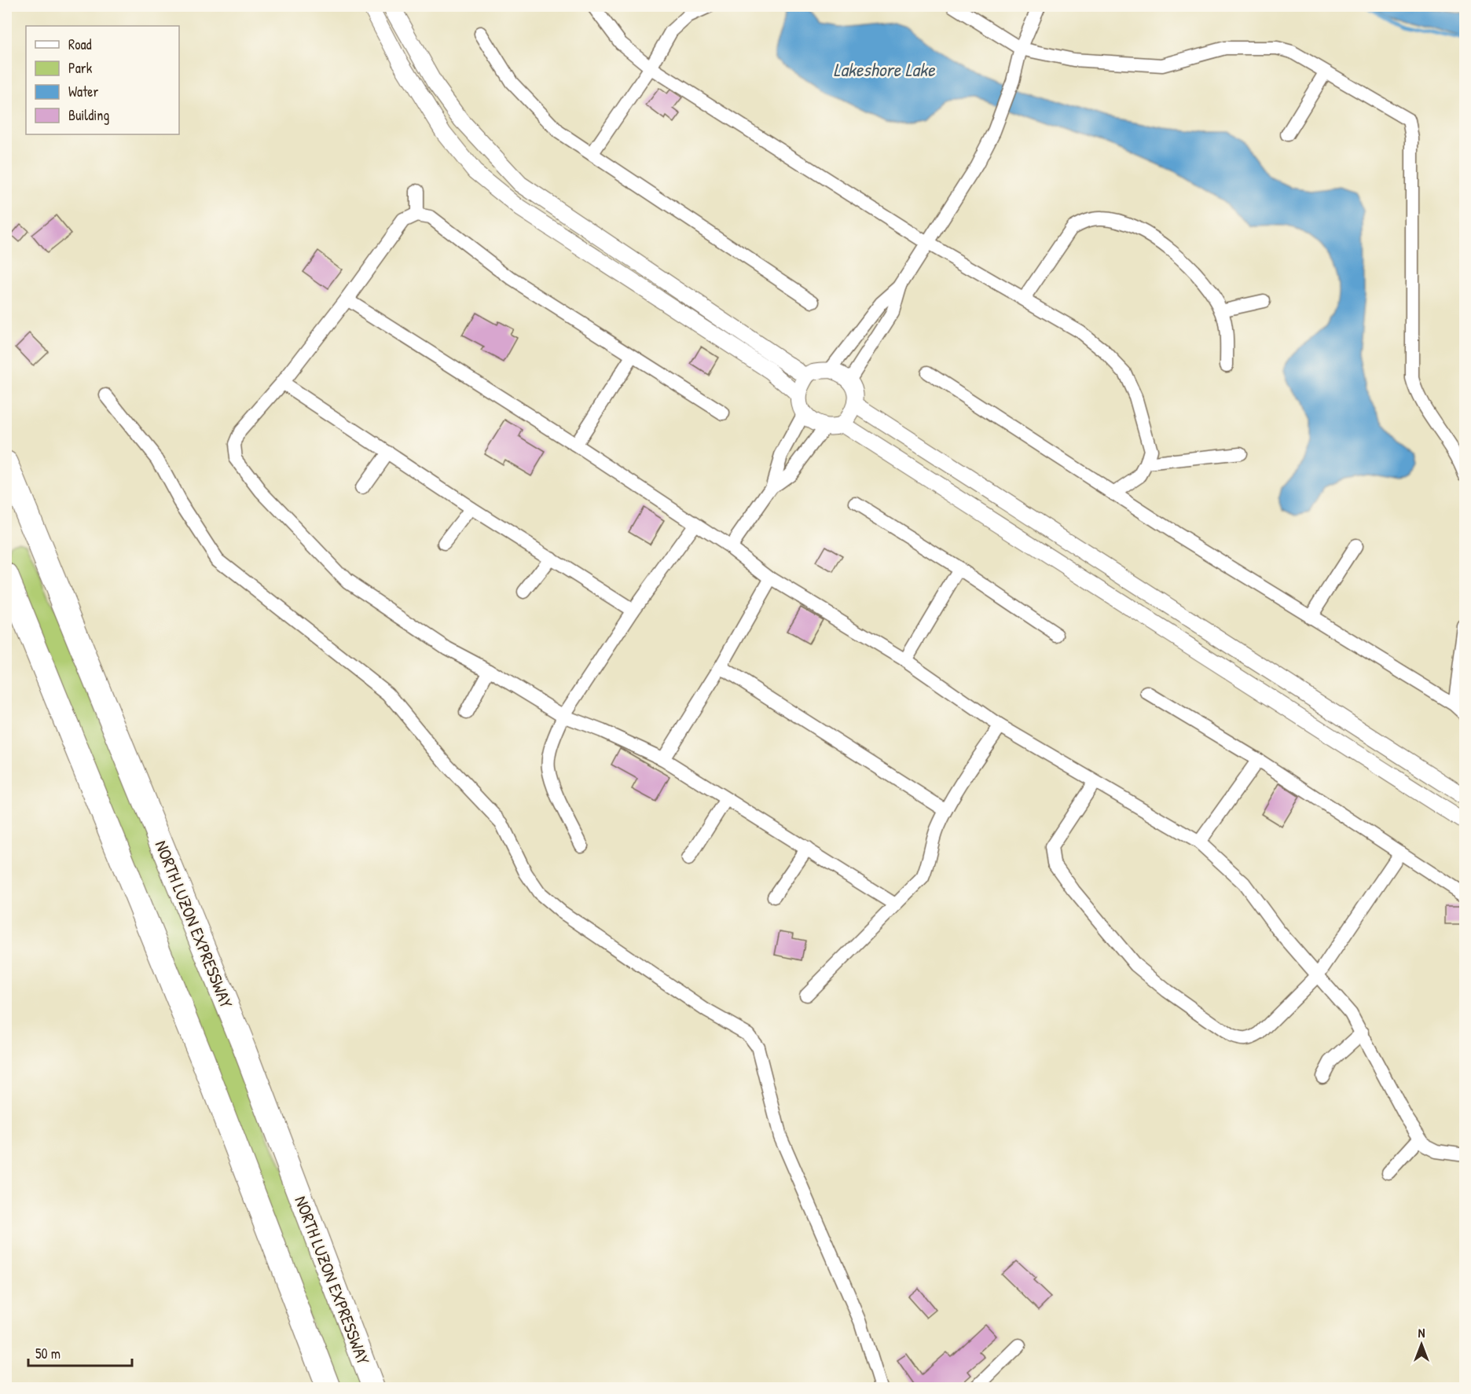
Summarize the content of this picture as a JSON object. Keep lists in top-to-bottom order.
{
  "streets": {
    "highway": ["NORTH LUZON EXPRESSWAY"]
  },
  "water": ["Lakeshore Lake"],
  "legend": [
    "Road",
    "Park",
    "Water",
    "Building"
  ],
  "scale_bar": "50 m",
  "north": "top"
}
